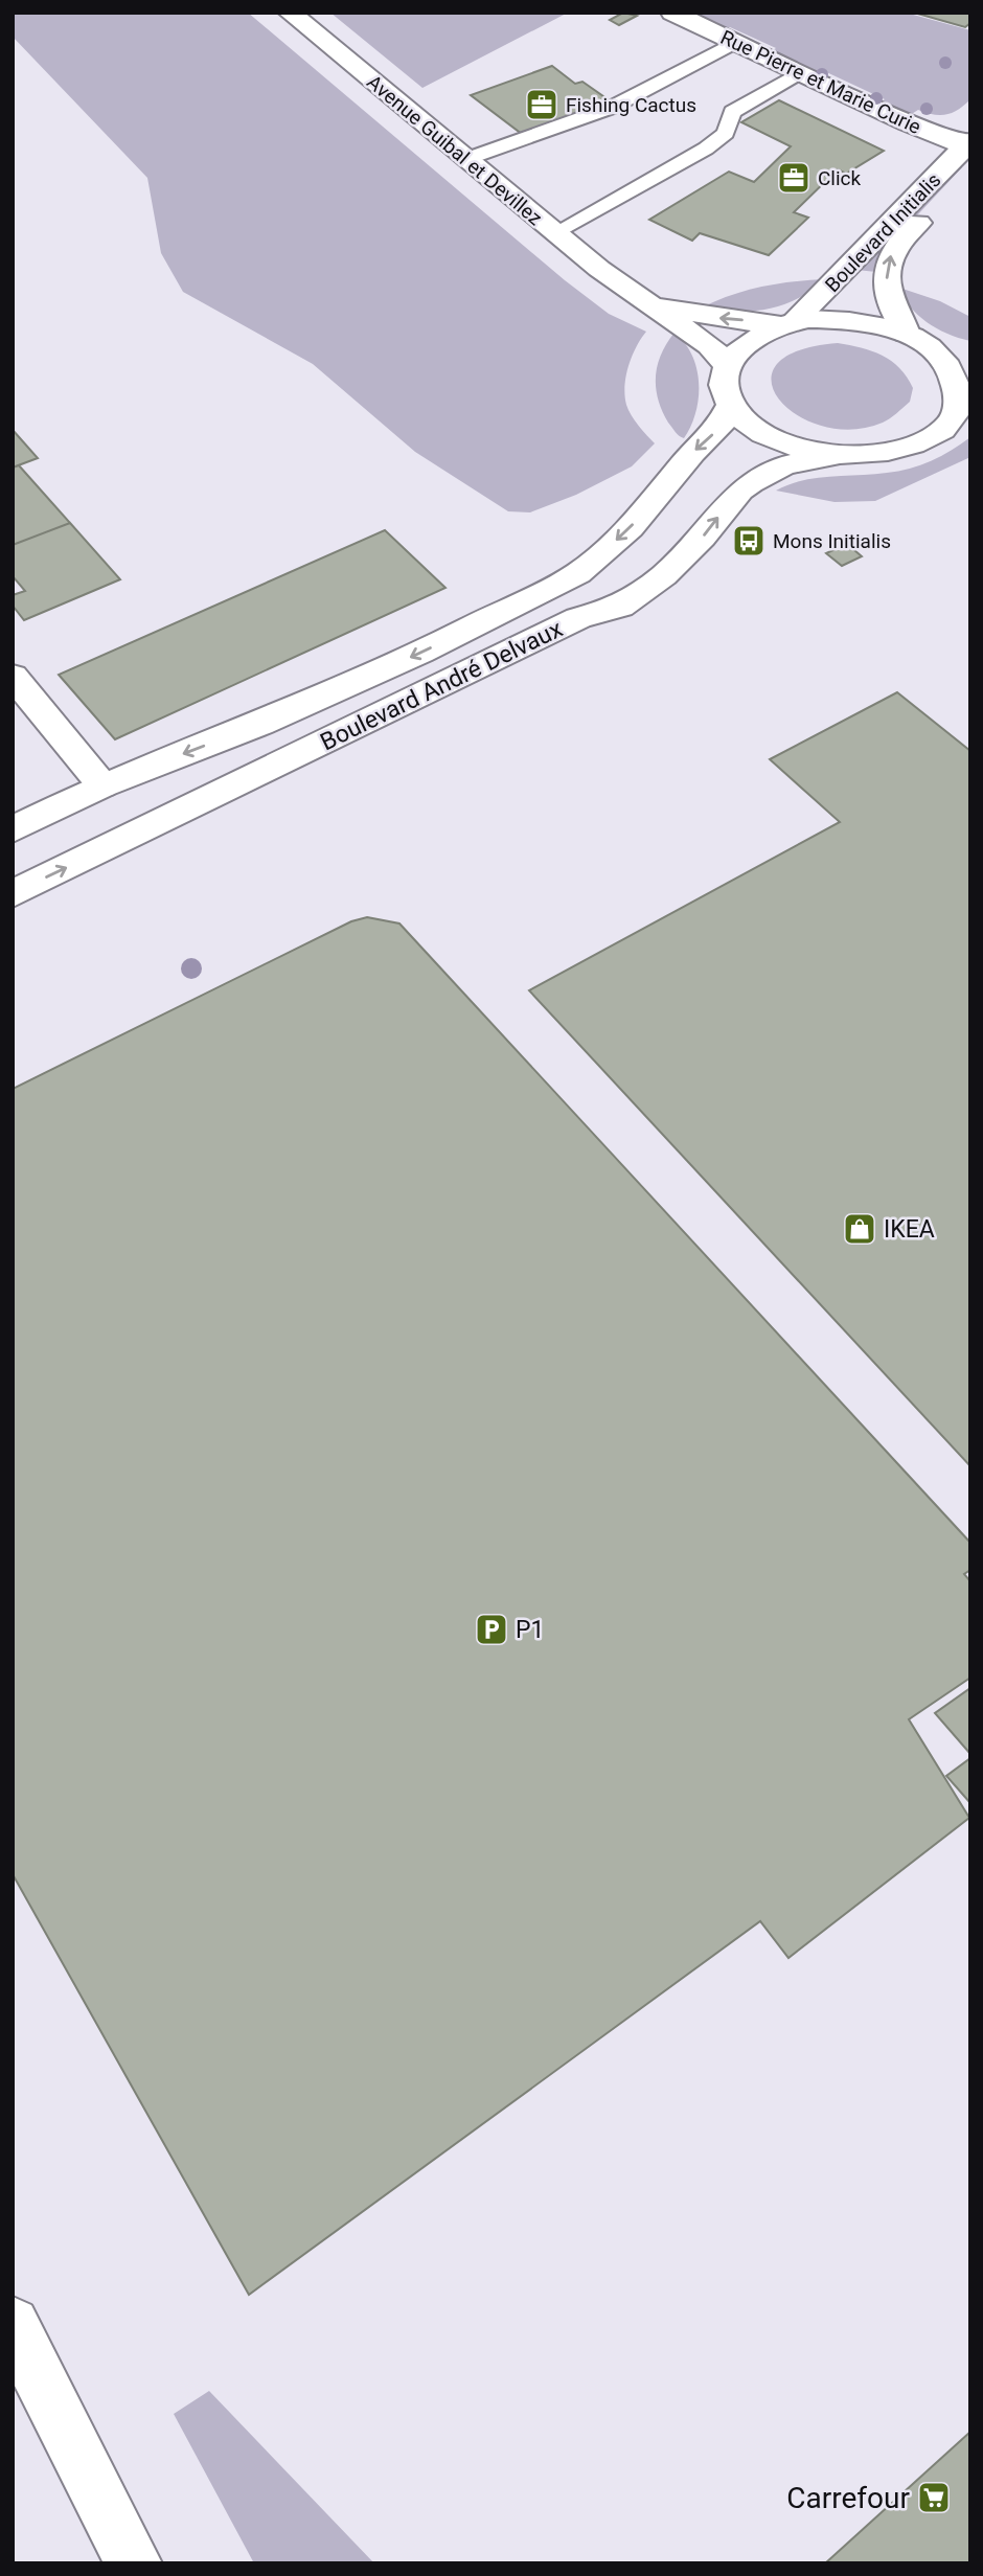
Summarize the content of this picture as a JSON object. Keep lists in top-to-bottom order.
{
  "streets": {
    "street": [
      "Rue Pierre et Marie Curie",
      "Avenue Guibal et Devillez",
      "Boulevard Initialis",
      "Boulevard André Delvaux"
    ]
  },
  "crossings": [
    ["Rue Pierre et Marie Curie", "Boulevard Initialis"],
    ["Avenue Guibal et Devillez", "Boulevard Initialis"],
    ["Avenue Guibal et Devillez", "Boulevard André Delvaux"],
    ["Boulevard Initialis", "Boulevard André Delvaux"]
  ],
  "one_way": ["Boulevard Initialis"],
  "places": {
    "office": ["Fishing Cactus", "Click"],
    "bus stop": ["Mons Initialis"],
    "shop": ["IKEA"],
    "parking": ["P1"],
    "supermarket": ["Carrefour"]
  }
}
